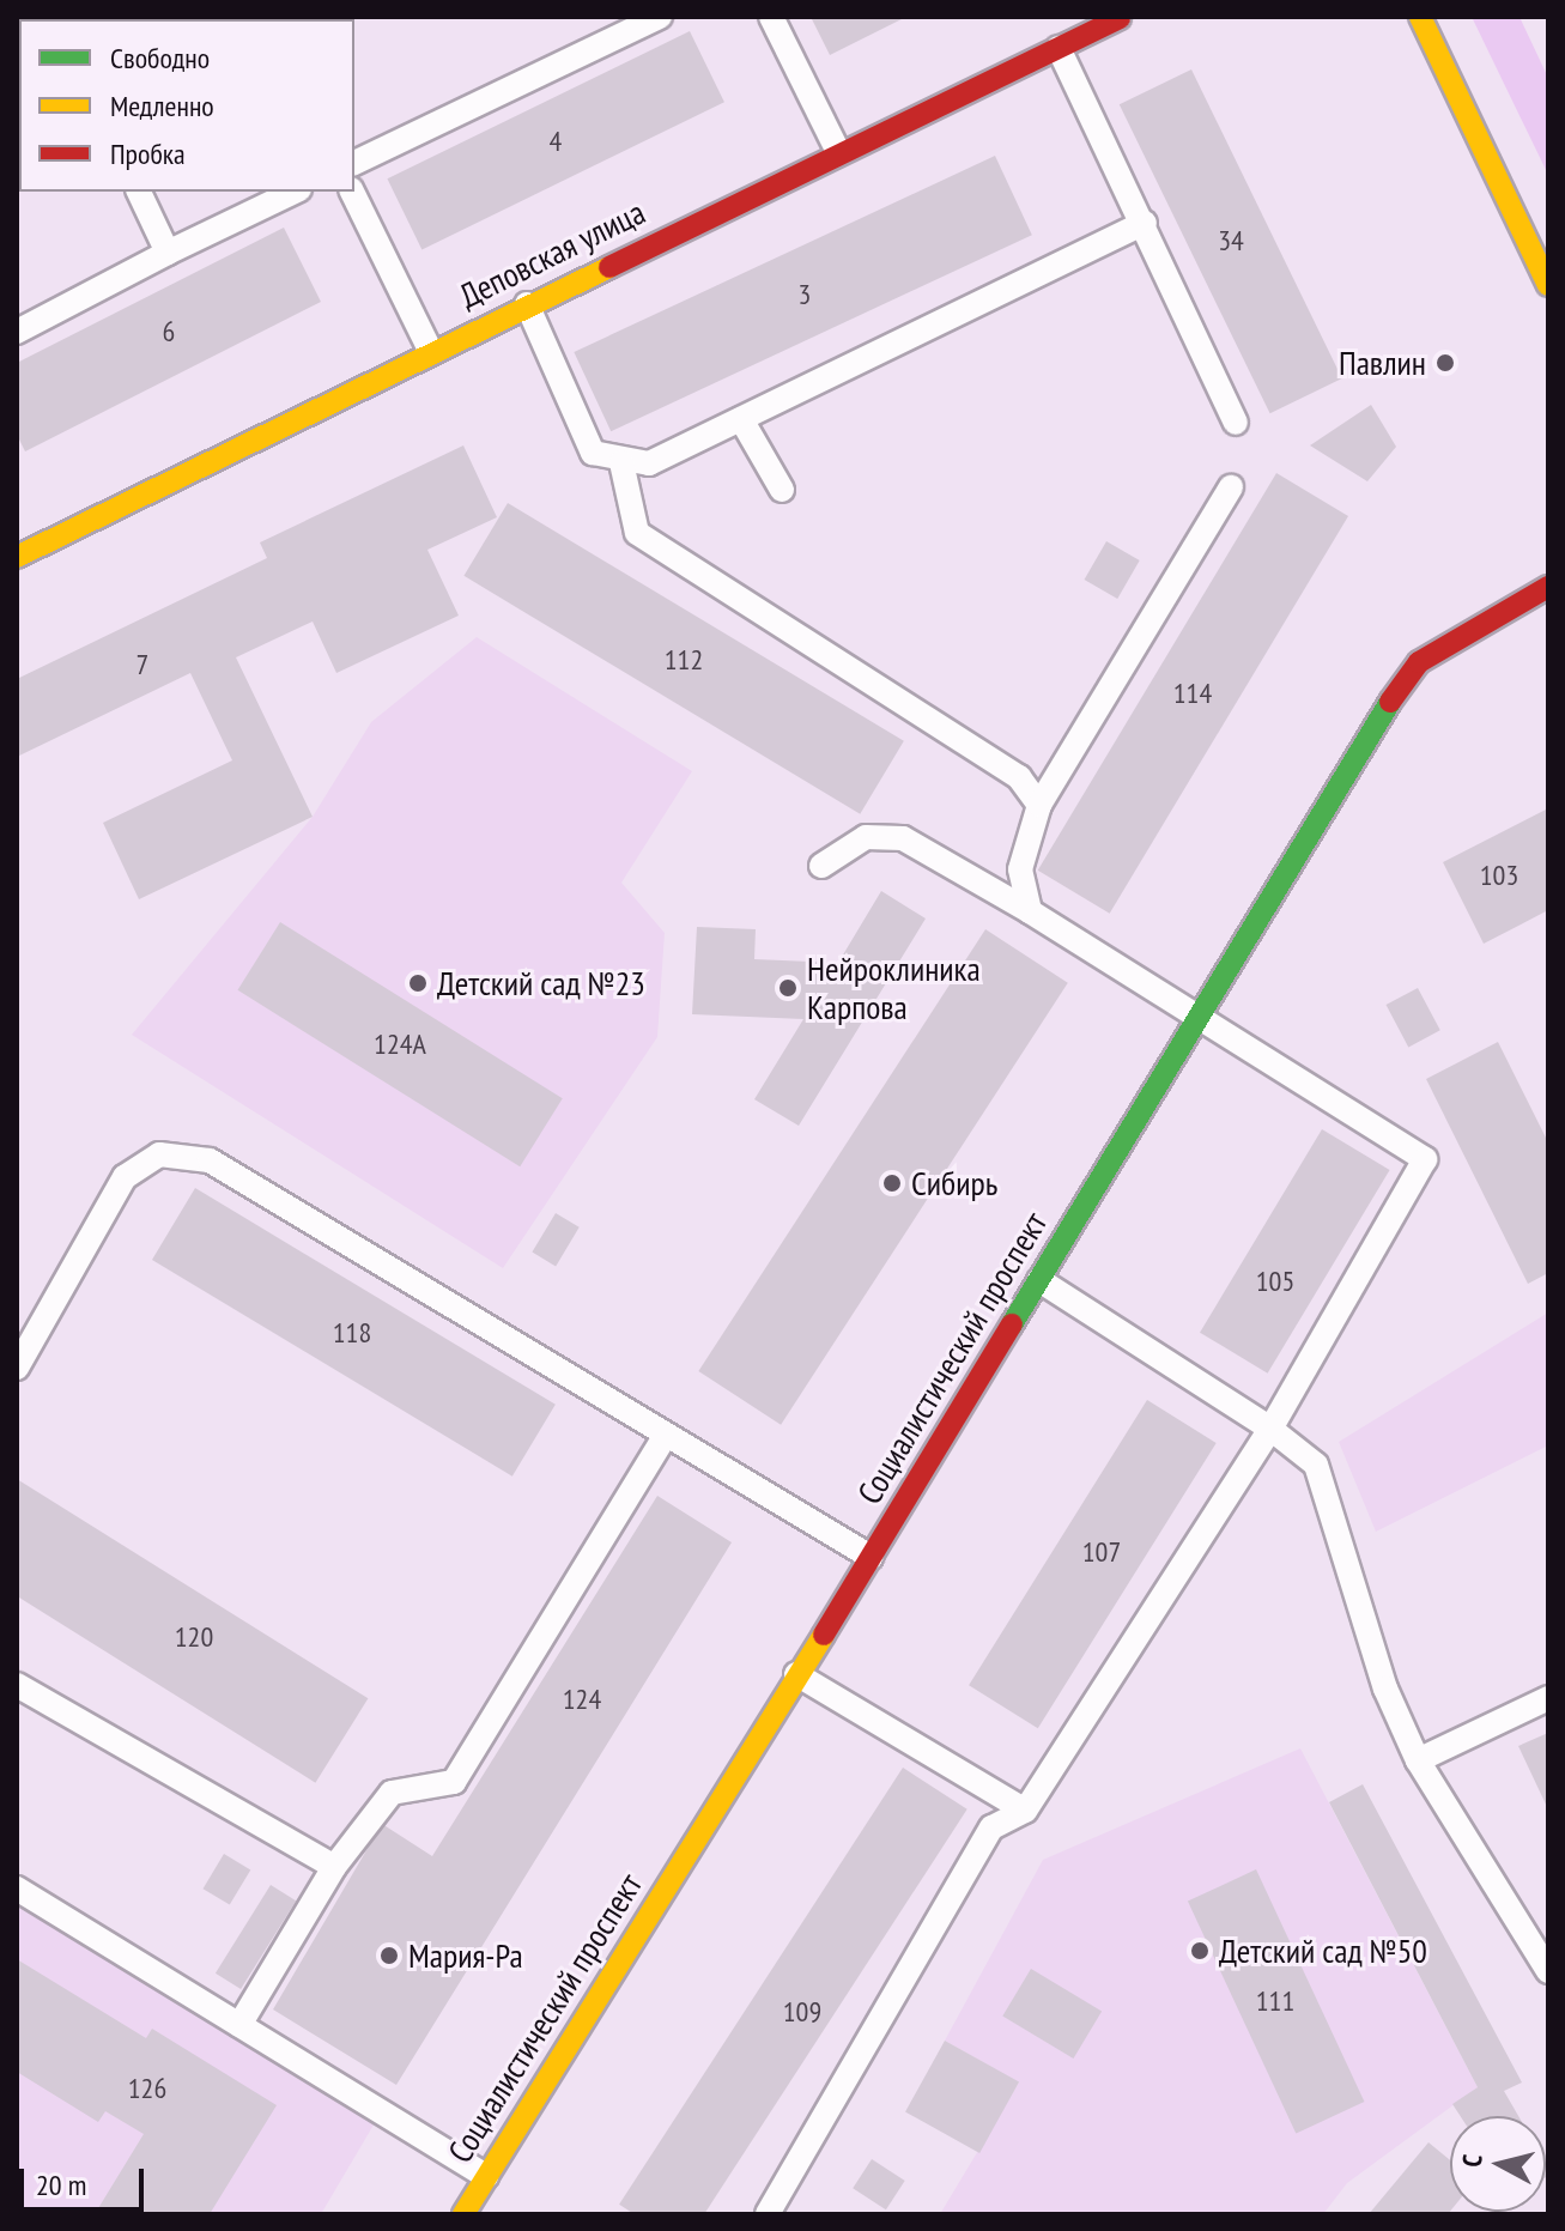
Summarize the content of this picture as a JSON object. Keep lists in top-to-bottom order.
{
  "streets": {
    "street": ["Деповская улица", "Социалистический проспект"]
  },
  "places": [
    "Павлин",
    "Детский сад №23",
    "Нейроклиника Карпова",
    "Сибирь",
    "Детский сад №50",
    "Мария-Ра"
  ],
  "house_numbers": [
    "4",
    "34",
    "3",
    "6",
    "112",
    "7",
    "114",
    "103",
    "124А",
    "105",
    "118",
    "107",
    "120",
    "124",
    "111",
    "109",
    "126"
  ],
  "legend": ["Свободно", "Медленно", "Пробка"],
  "scale_bar": "20 m",
  "north": "left"
}
